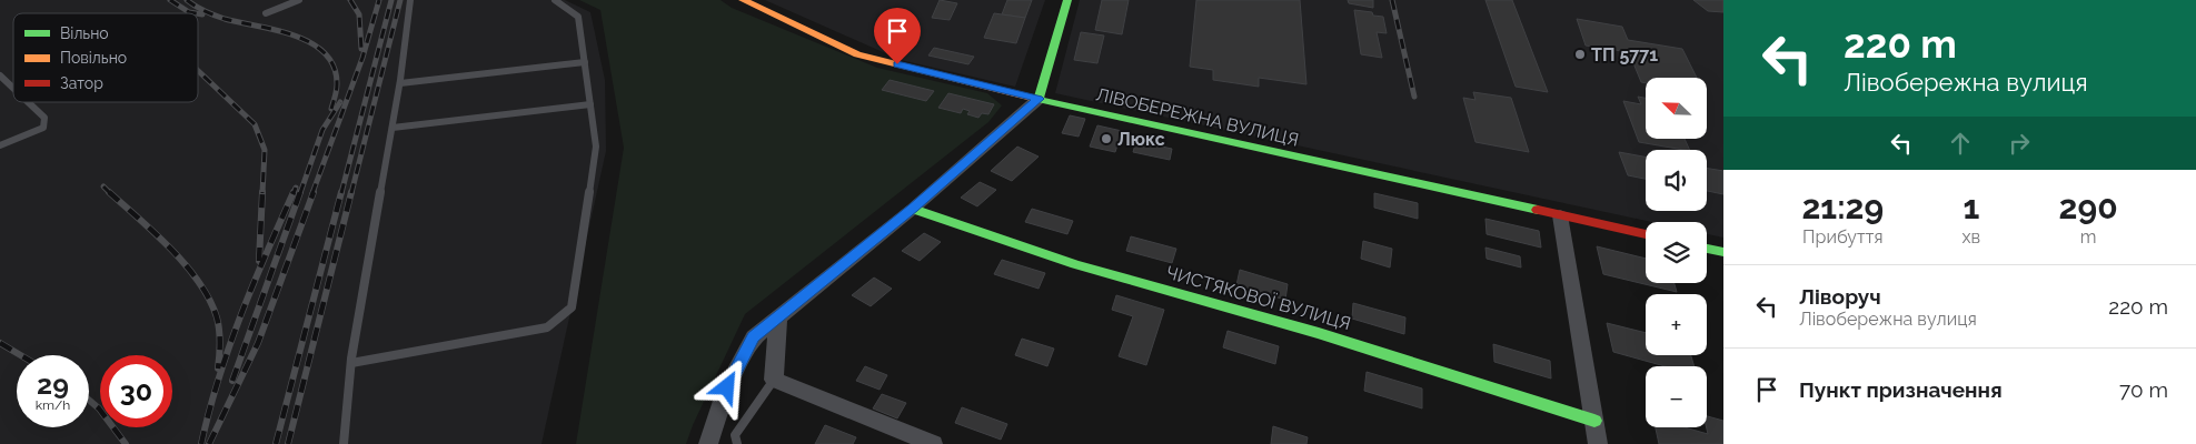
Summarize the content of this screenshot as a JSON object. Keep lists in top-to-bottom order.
{
  "streets": {
    "main road": ["ЛІВОБЕРЕЖНА ВУЛИЦЯ", "ЧИСТЯКОВОЇ ВУЛИЦЯ"]
  },
  "places": ["ТП 5771", "Люкс"],
  "legend": ["Вільно", "Повільно", "Затор"],
  "north": "top left",
  "page": {
    "turn": ["220 m", "Лівобережна вулиця"],
    "map_buttons": ["+", "−"],
    "eta": [
      "21:29",
      "Прибуття",
      "1",
      "хв",
      "290",
      "m"
    ],
    "list": [
      {
        "name": "Ліворуч",
        "note": "Лівобережна вулиця",
        "value": "220 m"
      },
      {
        "name": "Пункт призначення",
        "value": "70 m"
      }
    ],
    "speed": "29 km/h",
    "limit": "30"
  }
}
